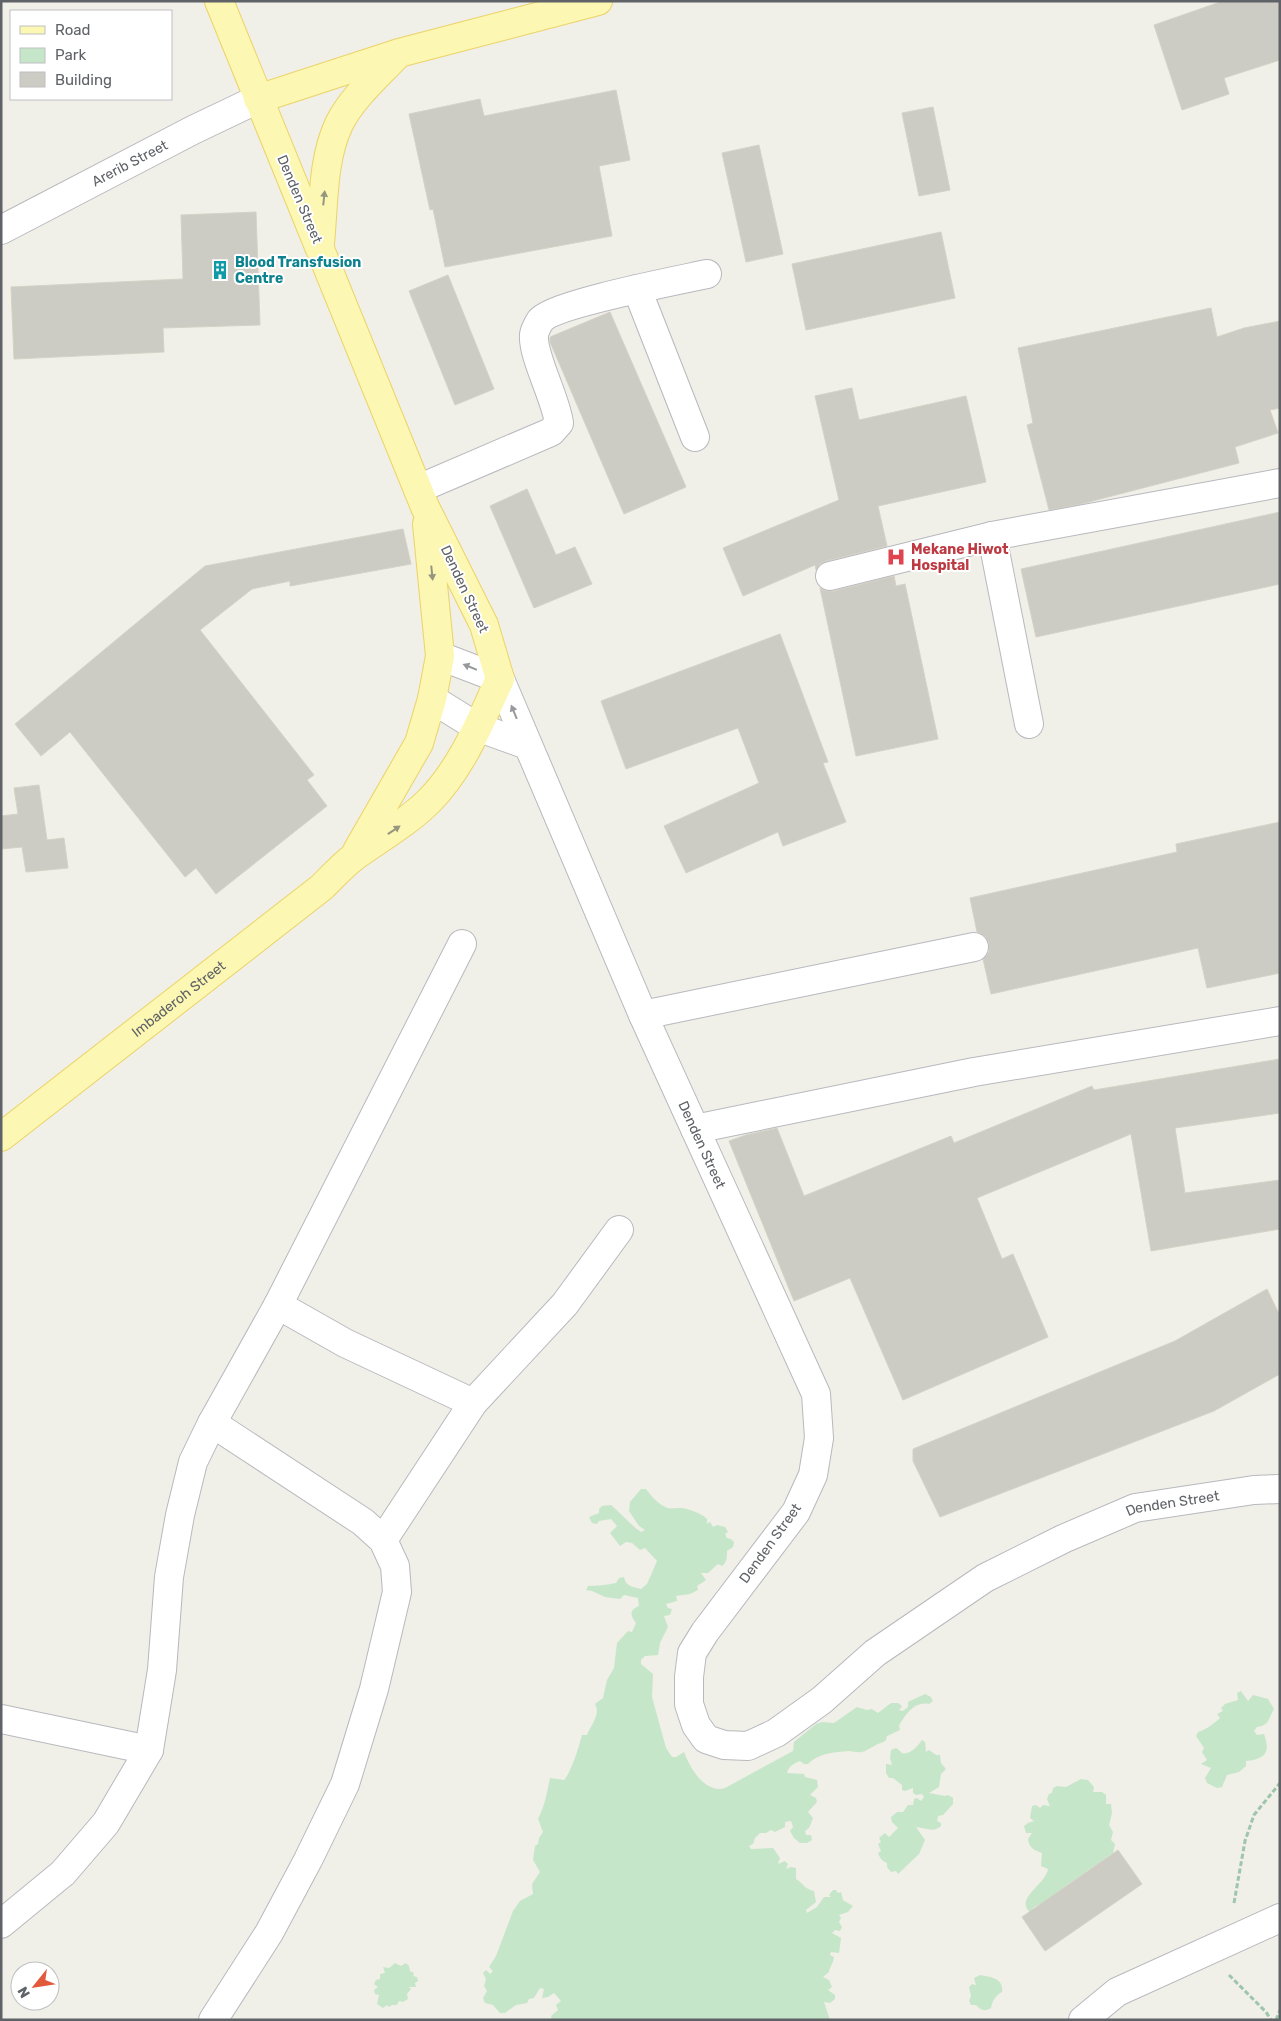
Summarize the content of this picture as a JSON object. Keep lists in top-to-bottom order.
{
  "streets": {
    "main road": ["Denden Street", "Imbaderoh Street"],
    "street": ["Arerib Street"]
  },
  "crossings": [
    ["Arerib Street", "Denden Street"],
    ["Denden Street", "Imbaderoh Street"]
  ],
  "places": {
    "building": ["Blood Transfusion Centre"],
    "hospital": ["Mekane Hiwot Hospital"]
  },
  "legend": ["Road", "Park", "Building"],
  "north": "bottom left"
}
